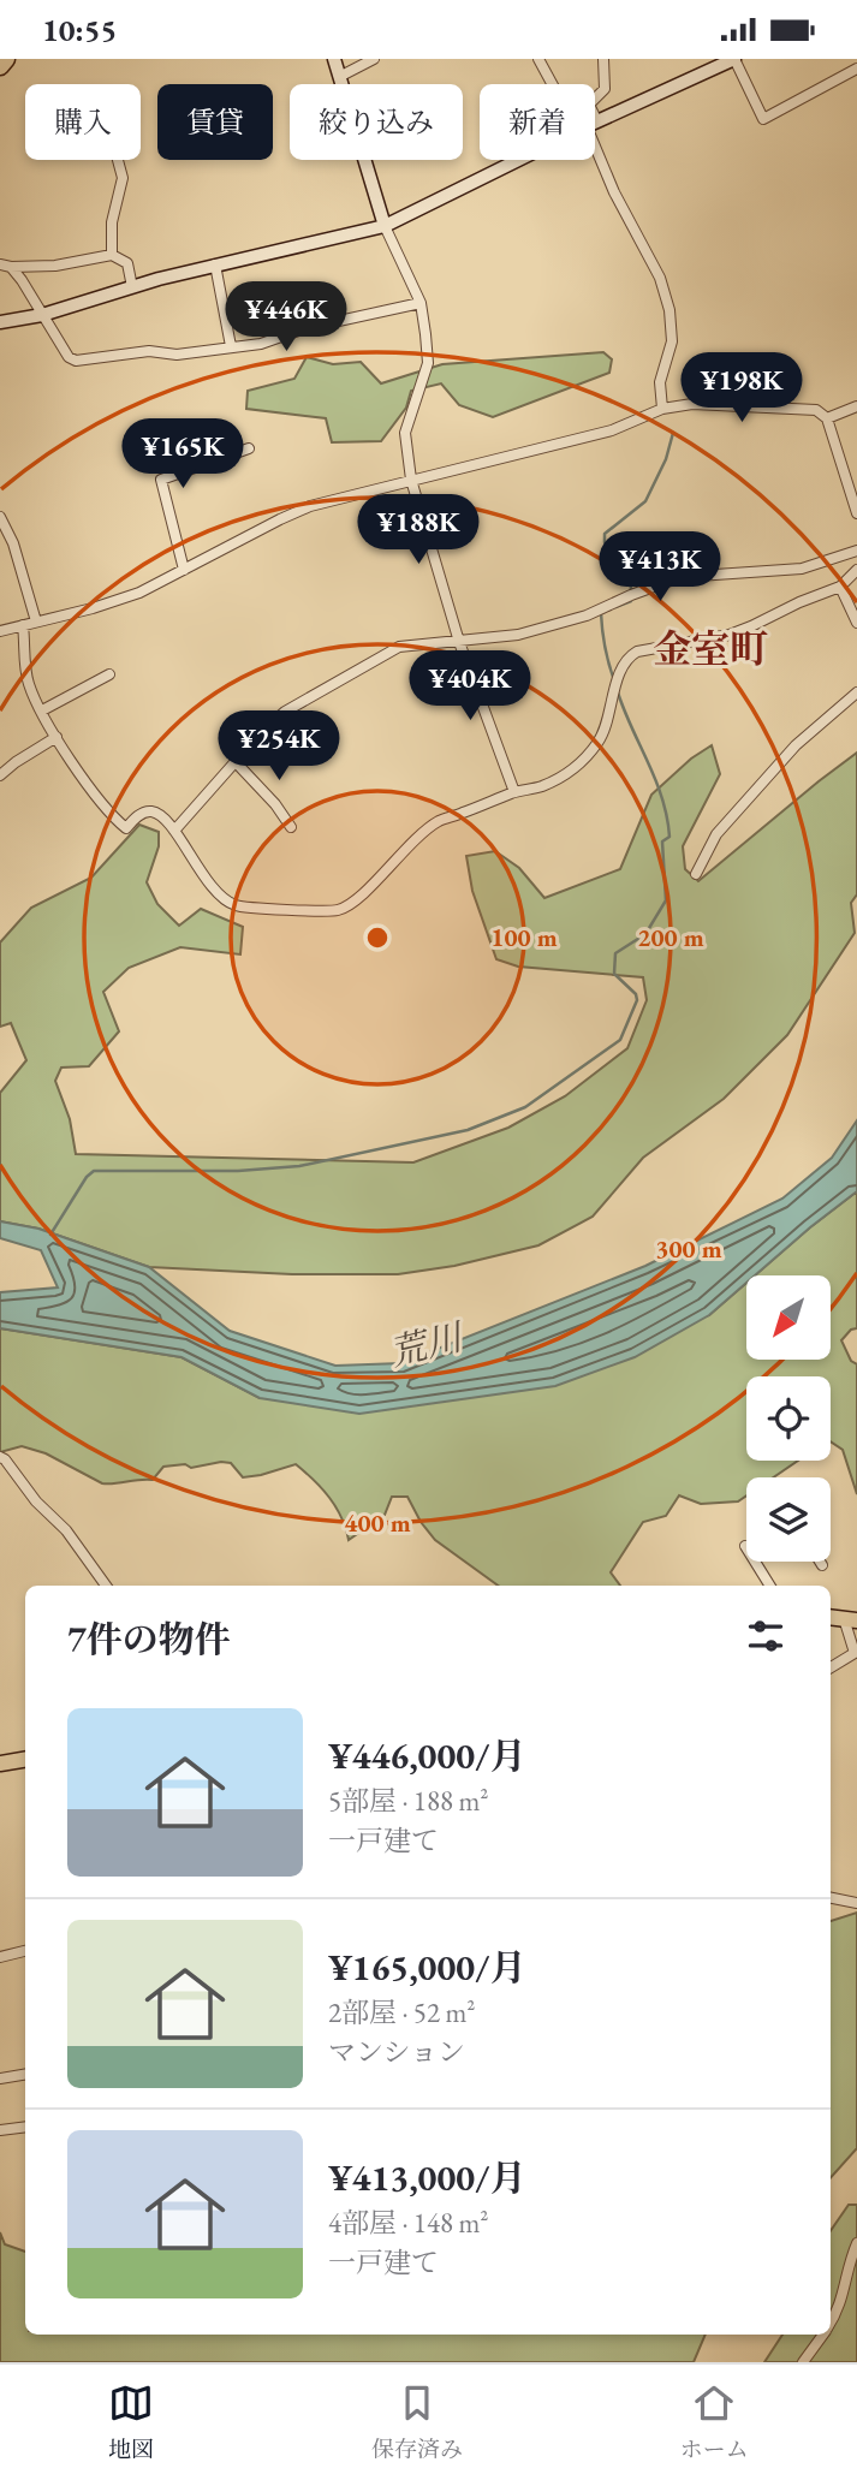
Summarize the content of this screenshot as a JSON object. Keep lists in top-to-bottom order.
{
  "districts": ["金室町"],
  "water": ["荒川"],
  "north": "bottom left",
  "page": {
    "status": "10:55",
    "chip": [
      "購入",
      "賃貸",
      "絞り込み",
      "新着"
    ],
    "price": [
      "¥446K",
      "¥198K",
      "¥165K",
      "¥188K",
      "¥413K",
      "¥404K",
      "¥254K"
    ],
    "heading": "7件の物件",
    "list": [
      {
        "name": "¥446,000/月",
        "note": "5部屋 · 188 m² · 一戸建て"
      },
      {
        "name": "¥165,000/月",
        "note": "2部屋 · 52 m² · マンション"
      },
      {
        "name": "¥413,000/月",
        "note": "4部屋 · 148 m² · 一戸建て"
      }
    ],
    "tabs": ["地図", "保存済み", "ホーム"]
  },
  "rings": [
    "100 m",
    "200 m",
    "300 m",
    "400 m"
  ]
}
